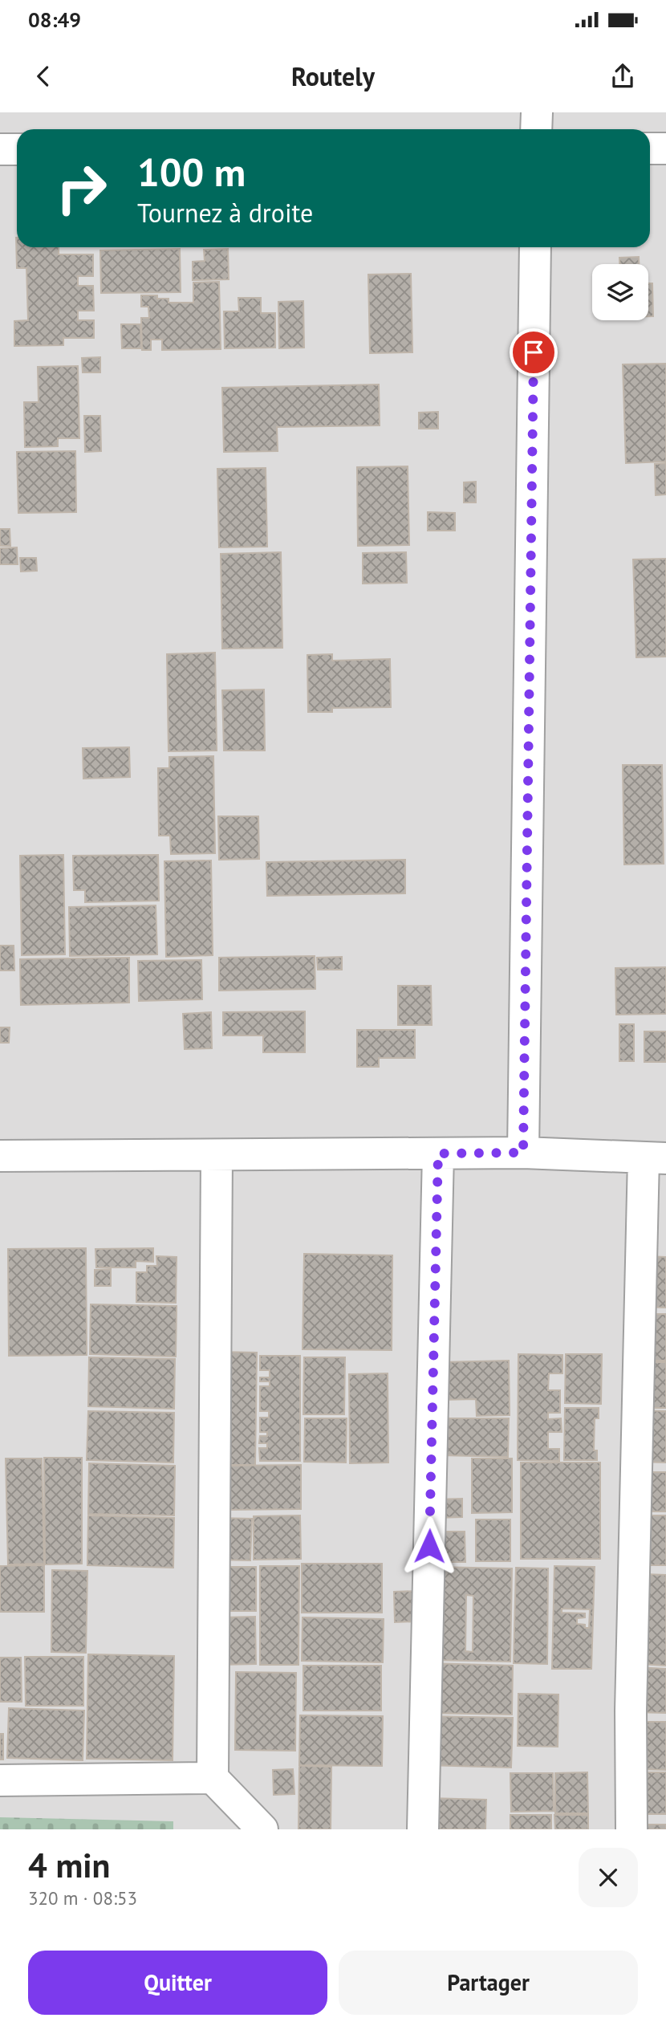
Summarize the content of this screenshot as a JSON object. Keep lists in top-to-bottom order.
{
  "page": {
    "status": "08:49",
    "header": "Routely",
    "turn": ["100 m", "Tournez à droite"],
    "heading": ["4 min", "320 m · 08:53"],
    "buttons": ["Quitter", "Partager"]
  }
}
